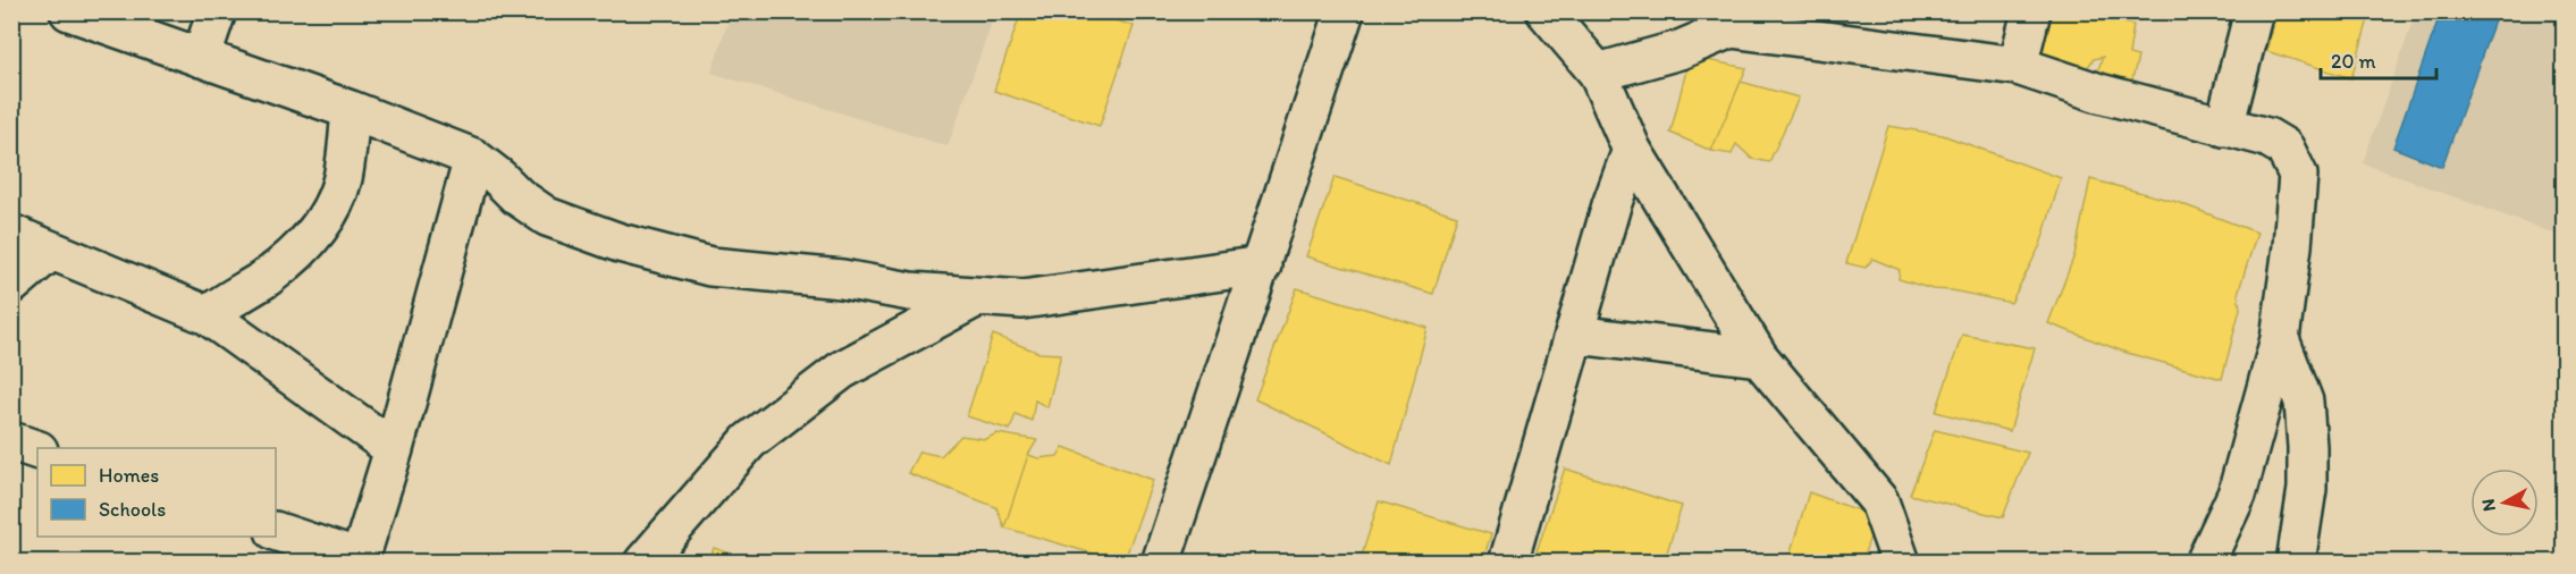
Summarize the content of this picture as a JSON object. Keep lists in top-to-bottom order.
{
  "legend": ["Homes", "Schools"],
  "scale_bar": "20 m",
  "north": "left"
}
